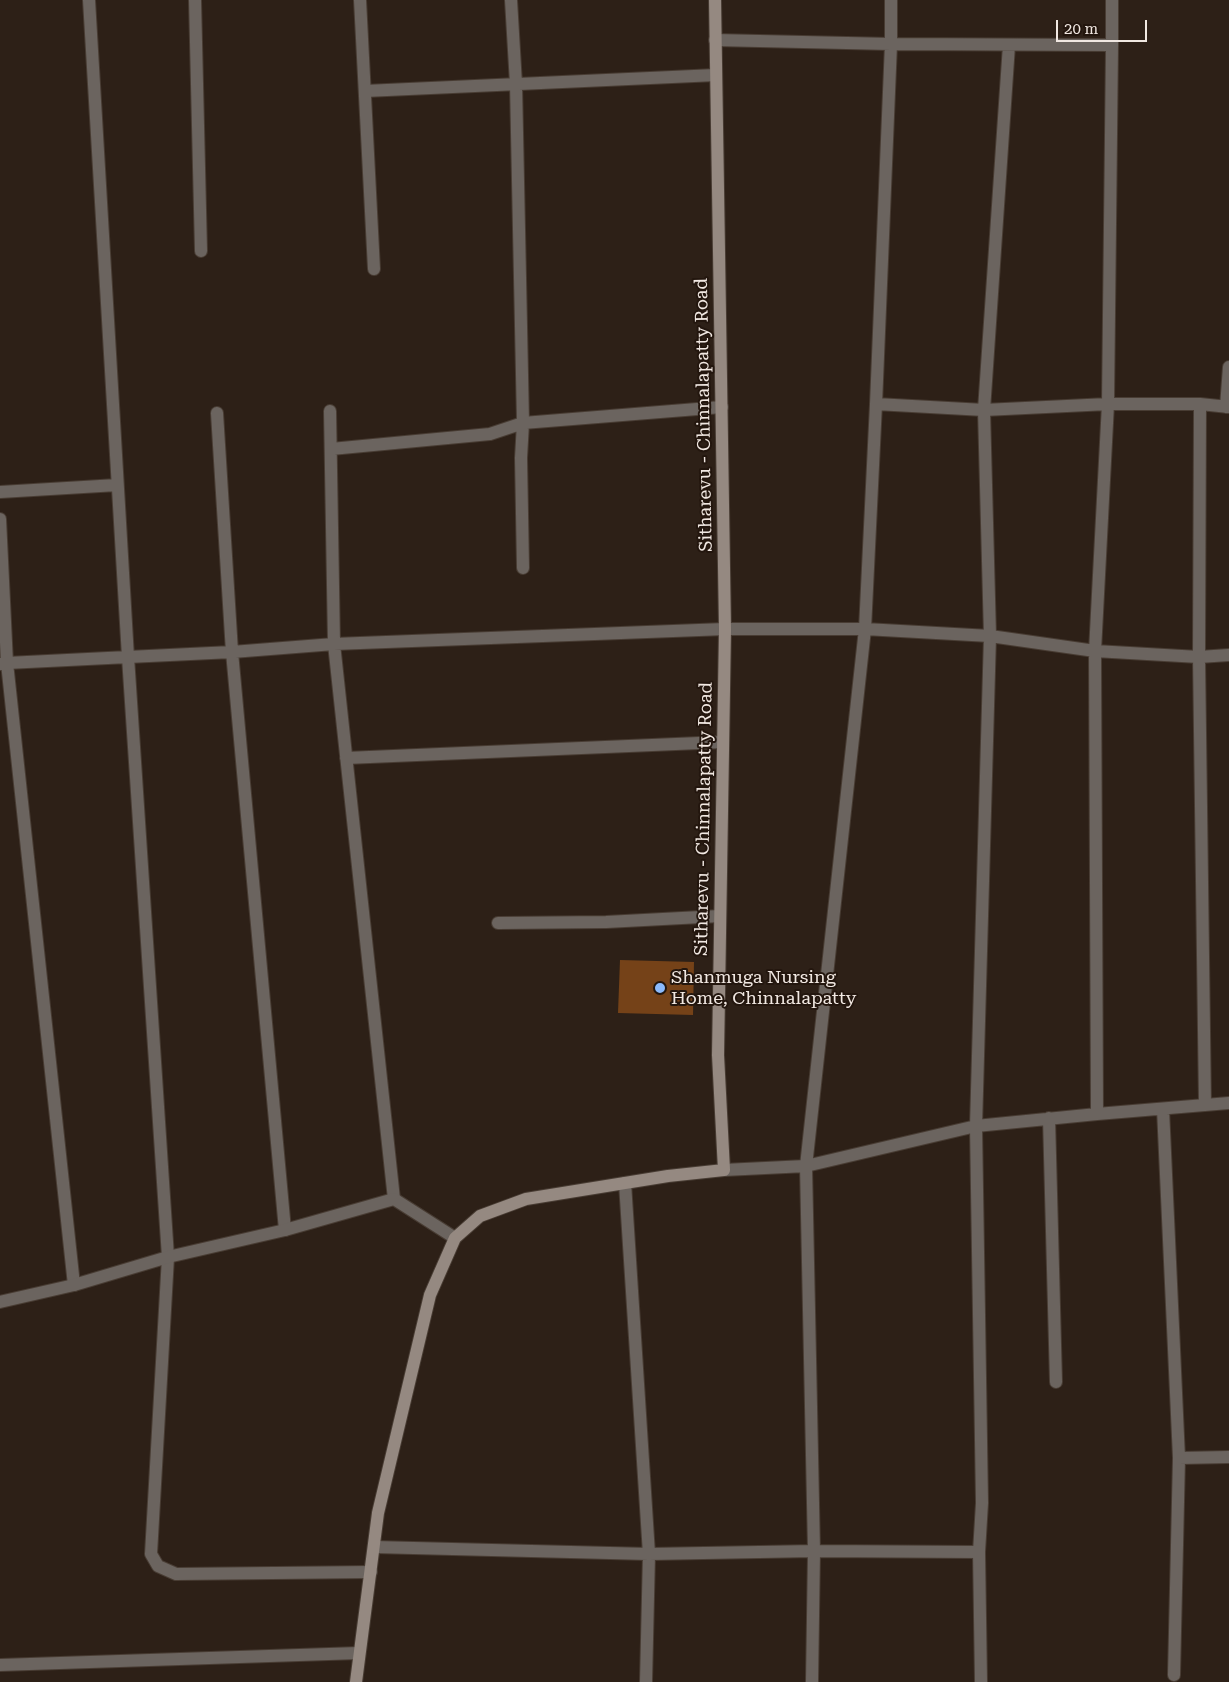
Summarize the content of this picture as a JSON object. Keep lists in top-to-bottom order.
{
  "streets": {
    "main road": ["Sitharevu - Chinnalapatty Road"]
  },
  "places": ["Shanmuga Nursing Home, Chinnalapatty"],
  "scale_bar": "20 m"
}
